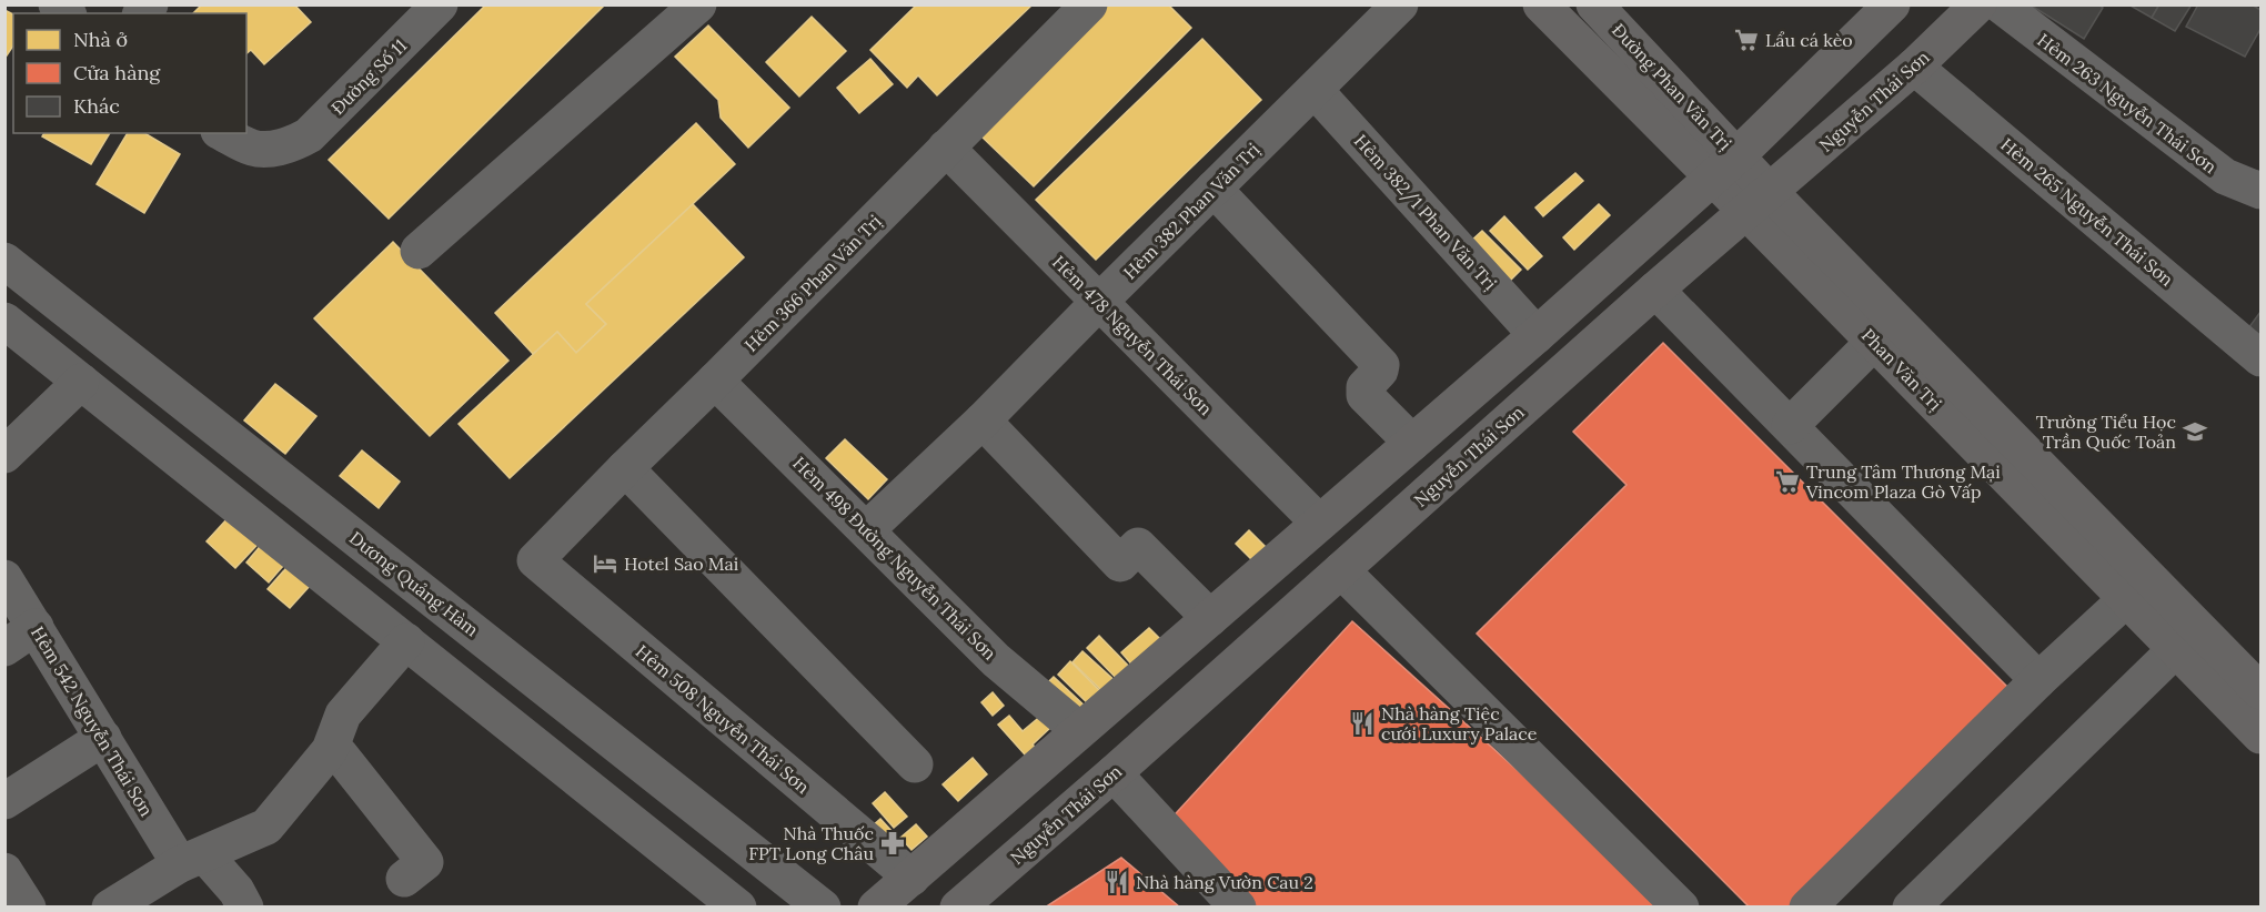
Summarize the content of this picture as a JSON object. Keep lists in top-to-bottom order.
{
  "streets": {
    "main road": ["Đường Phan Văn Trị", "Nguyễn Thái Sơn", "Phan Văn Trị"],
    "street": [
      "Đường Số 11",
      "Hẻm 263 Nguyễn Thái Sơn",
      "Hẻm 382 Phan Văn Trị",
      "Hẻm 382/1 Phan Văn Trị",
      "Hẻm 265 Nguyễn Thái Sơn",
      "Hẻm 366 Phan Văn Trị",
      "Hẻm 478 Nguyễn Thái Sơn",
      "Hẻm 498 Đường Nguyễn Thái Sơn",
      "Dương Quảng Hàm",
      "Hẻm 508 Nguyễn Thái Sơn",
      "Hẻm 542 Nguyễn Thái Sơn"
    ]
  },
  "crossings": [
    ["Đường Phan Văn Trị", "Phan Văn Trị"],
    ["Nguyễn Thái Sơn", "Hẻm 265 Nguyễn Thái Sơn"],
    ["Nguyễn Thái Sơn", "Phan Văn Trị"],
    ["Hẻm 382 Phan Văn Trị", "Hẻm 382/1 Phan Văn Trị"],
    ["Hẻm 382 Phan Văn Trị", "Hẻm 478 Nguyễn Thái Sơn"],
    ["Hẻm 382 Phan Văn Trị", "Hẻm 498 Đường Nguyễn Thái Sơn"],
    ["Hẻm 366 Phan Văn Trị", "Hẻm 478 Nguyễn Thái Sơn"],
    ["Hẻm 366 Phan Văn Trị", "Hẻm 498 Đường Nguyễn Thái Sơn"],
    ["Hẻm 366 Phan Văn Trị", "Hẻm 508 Nguyễn Thái Sơn"]
  ],
  "places": {
    "supermarket": ["Lẩu cá kèo", "Trung Tâm Thương Mại Vincom Plaza Gò Vấp"],
    "school or university": ["Trường Tiểu Học Trần Quốc Toản"],
    "hotel": ["Hotel Sao Mai"],
    "restaurant": ["Nhà hàng Tiệc cưới Luxury Palace", "Nhà hàng Vườn Cau 2"],
    "pharmacy": ["Nhà Thuốc FPT Long Châu"]
  },
  "legend": ["Nhà ở", "Cửa hàng", "Khác"]
}
